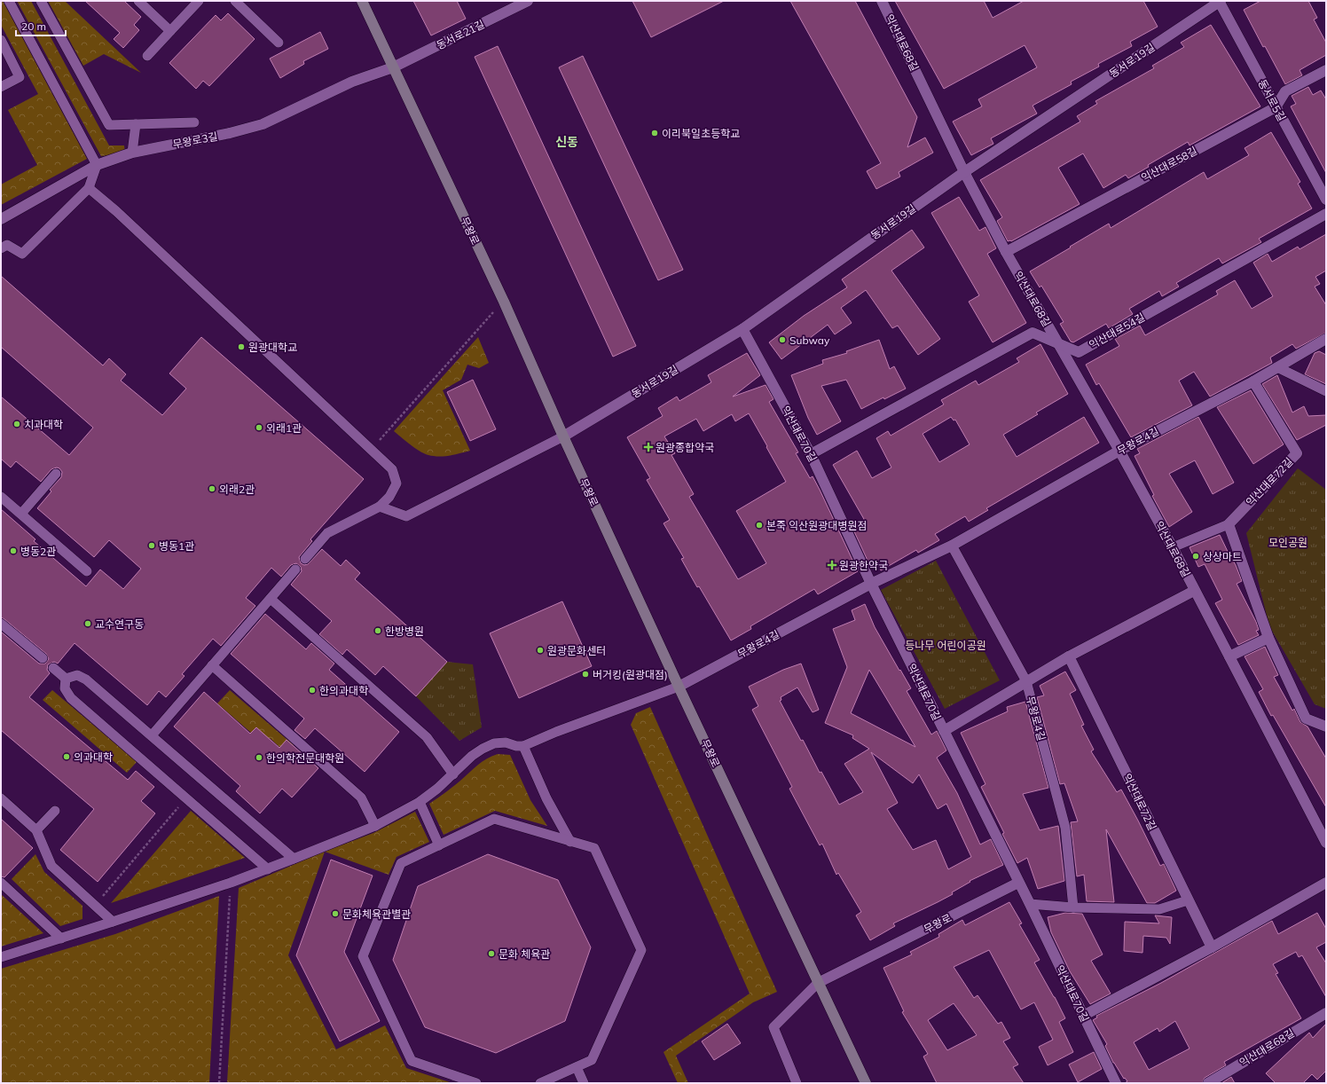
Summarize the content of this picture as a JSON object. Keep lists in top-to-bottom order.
{
  "streets": {
    "street": [
      "동서로21길",
      "익산대로68길",
      "동서로19길",
      "동서로5길",
      "무왕로3길",
      "익산대로58길",
      "무왕로",
      "익산대로54길",
      "익산대로70길",
      "무왕로4길",
      "익산대로72길"
    ]
  },
  "crossings": [
    ["동서로21길", "무왕로3길"],
    ["동서로21길", "무왕로"],
    ["익산대로68길", "동서로19길"],
    ["익산대로68길", "익산대로58길"],
    ["익산대로68길", "익산대로54길"],
    ["익산대로68길", "무왕로4길"],
    ["익산대로68길", "익산대로72길"],
    ["동서로19길", "동서로5길"],
    ["동서로19길", "무왕로"],
    ["동서로19길", "익산대로70길"],
    ["동서로5길", "익산대로58길"],
    ["무왕로3길", "무왕로"],
    ["무왕로", "익산대로70길"],
    ["무왕로", "무왕로4길"],
    ["익산대로54길", "익산대로70길"],
    ["익산대로70길", "무왕로4길"],
    ["무왕로4길", "익산대로72길"]
  ],
  "districts": ["신동"],
  "parks": ["모인공원", "등나무 어린이공원"],
  "places": {
    "other": [
      "이리북일초등학교",
      "Subway",
      "원광대학교",
      "치과대학",
      "외래1관",
      "외래2관",
      "본죽 익산원광대병원점",
      "병동1관",
      "병동2관",
      "상상마트",
      "교수연구동",
      "한방병원",
      "원광문화센터",
      "버거킹(원광대점)",
      "한의과대학",
      "의과대학",
      "한의학전문대학원",
      "문화체육관별관",
      "문화 체육관"
    ],
    "health": ["원광종합약국", "원광한약국"]
  },
  "scale_bar": "20 m"
}
